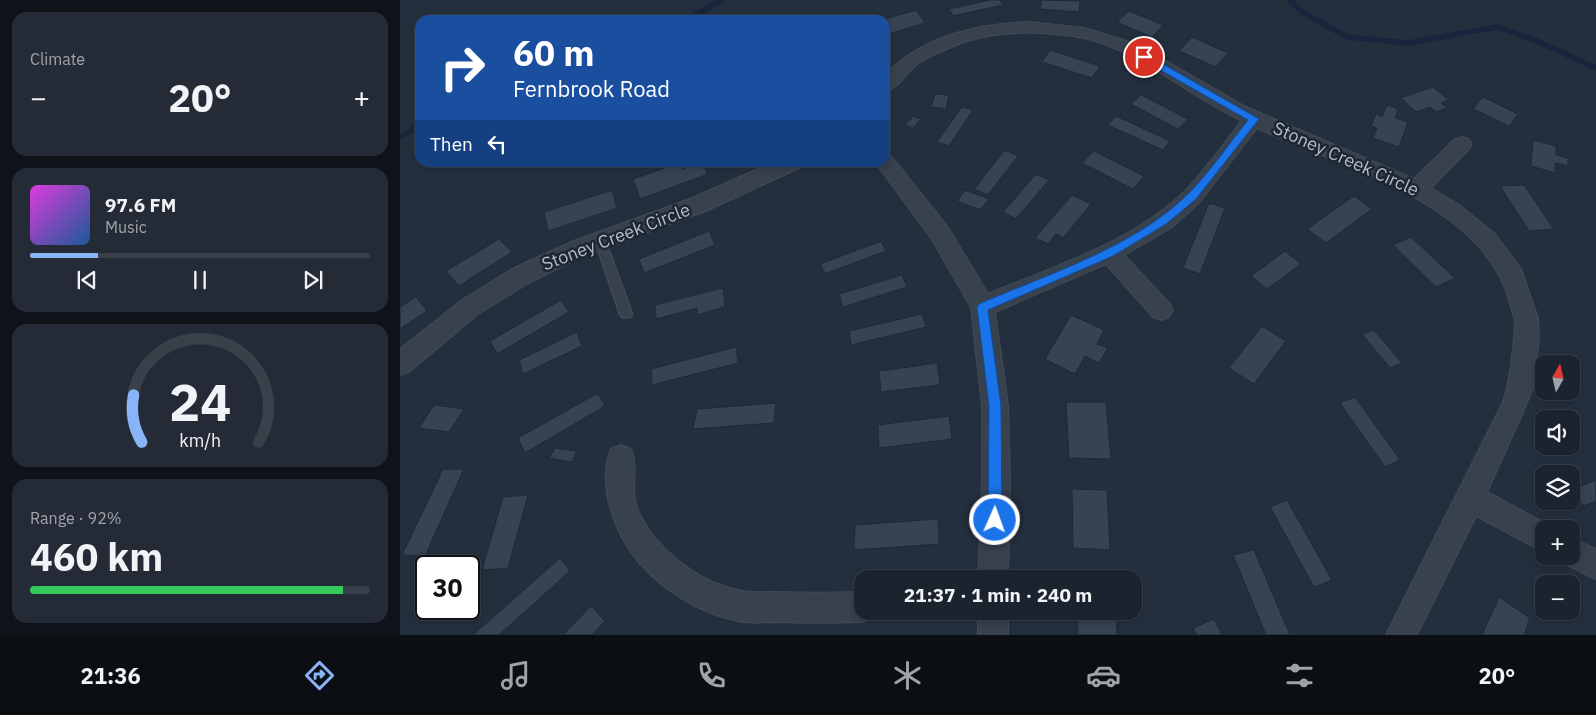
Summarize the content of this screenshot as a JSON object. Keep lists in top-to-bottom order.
{
  "streets": {
    "street": ["Stoney Creek Circle"]
  },
  "north": "top",
  "page": {
    "tile": [
      "Climate",
      ["Range · 92%", "460 km"]
    ],
    "turn": ["60 m", "Fernbrook Road"],
    "heat": ["−", "20°", "+"],
    "then": "Then",
    "song": ["97.6 FM", "Music"],
    "map_buttons": ["+", "−"],
    "limit": "30",
    "trip": "21:37 · 1 min · 240 m",
    "tabs": ["21:36", "20°"],
    "gauge": ["24", "km/h"]
  }
}
